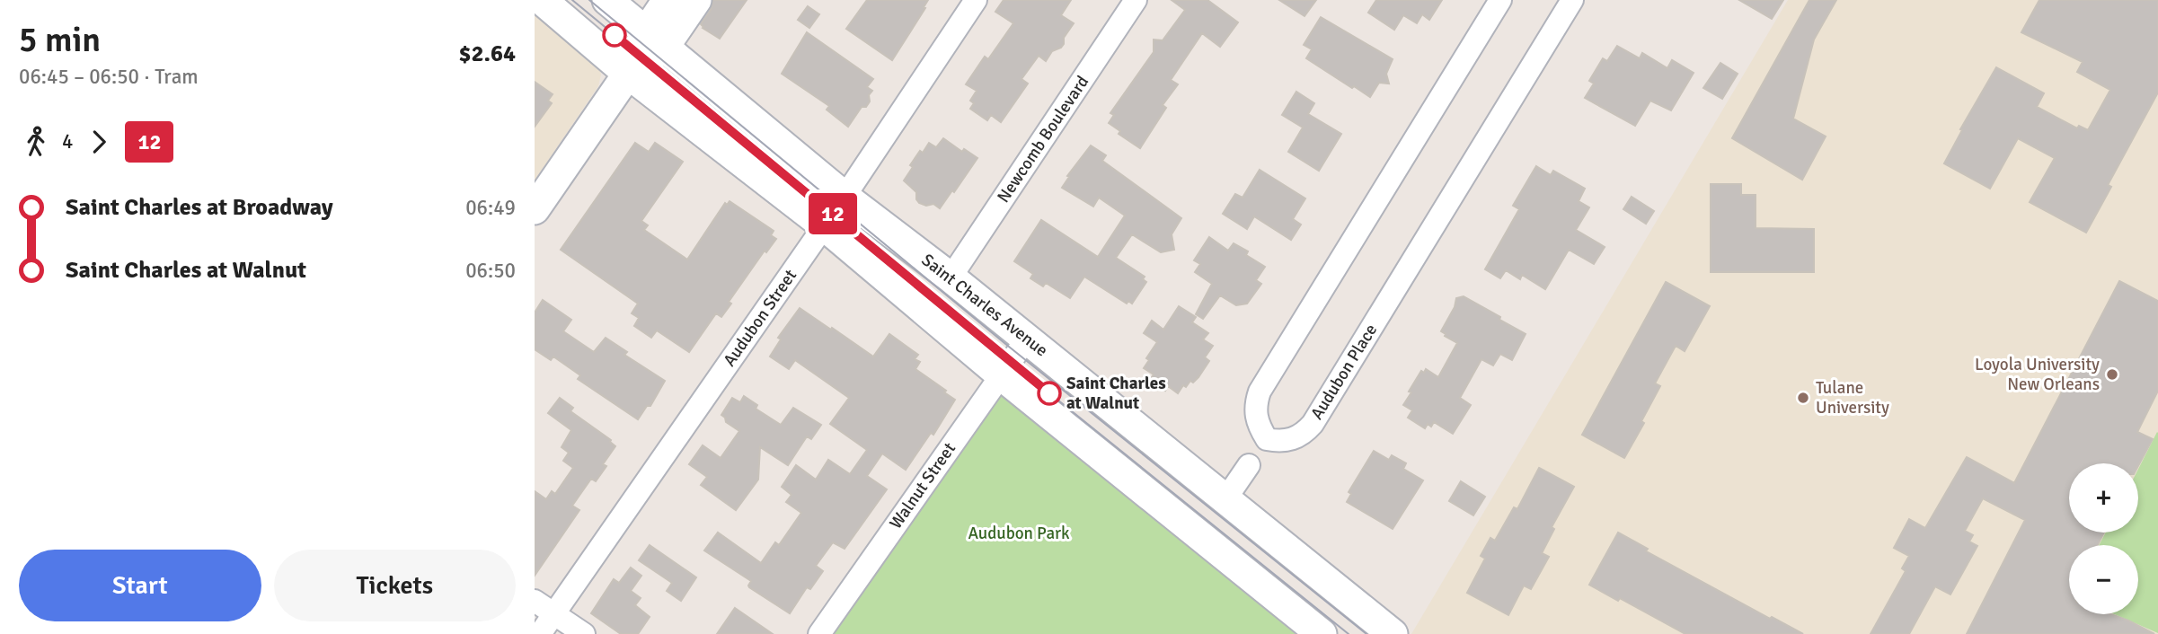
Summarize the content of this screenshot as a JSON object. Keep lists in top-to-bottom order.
{
  "streets": {
    "main road": ["Saint Charles Avenue"],
    "street": [
      "Newcomb Boulevard",
      "Audubon Street",
      "Audubon Place",
      "Walnut Street"
    ]
  },
  "crossings": [
    ["Newcomb Boulevard", "Saint Charles Avenue"],
    ["Saint Charles Avenue", "Audubon Street"],
    ["Saint Charles Avenue", "Walnut Street"]
  ],
  "parks": ["Audubon Park"],
  "places": ["Loyola University New Orleans", "Saint Charles at Walnut", "Tulane University"],
  "lines": ["tram line 12"],
  "page": {
    "heading": ["5 min", "06:45 – 06:50 · Tram", "$2.64"],
    "on_map": "12",
    "legs": ["4", "12"],
    "list": [
      {
        "name": "Saint Charles at Broadway",
        "value": "06:49"
      },
      {
        "name": "Saint Charles at Walnut",
        "value": "06:50"
      }
    ],
    "map_buttons": ["+", "−"],
    "buttons": ["Start", "Tickets"]
  }
}
